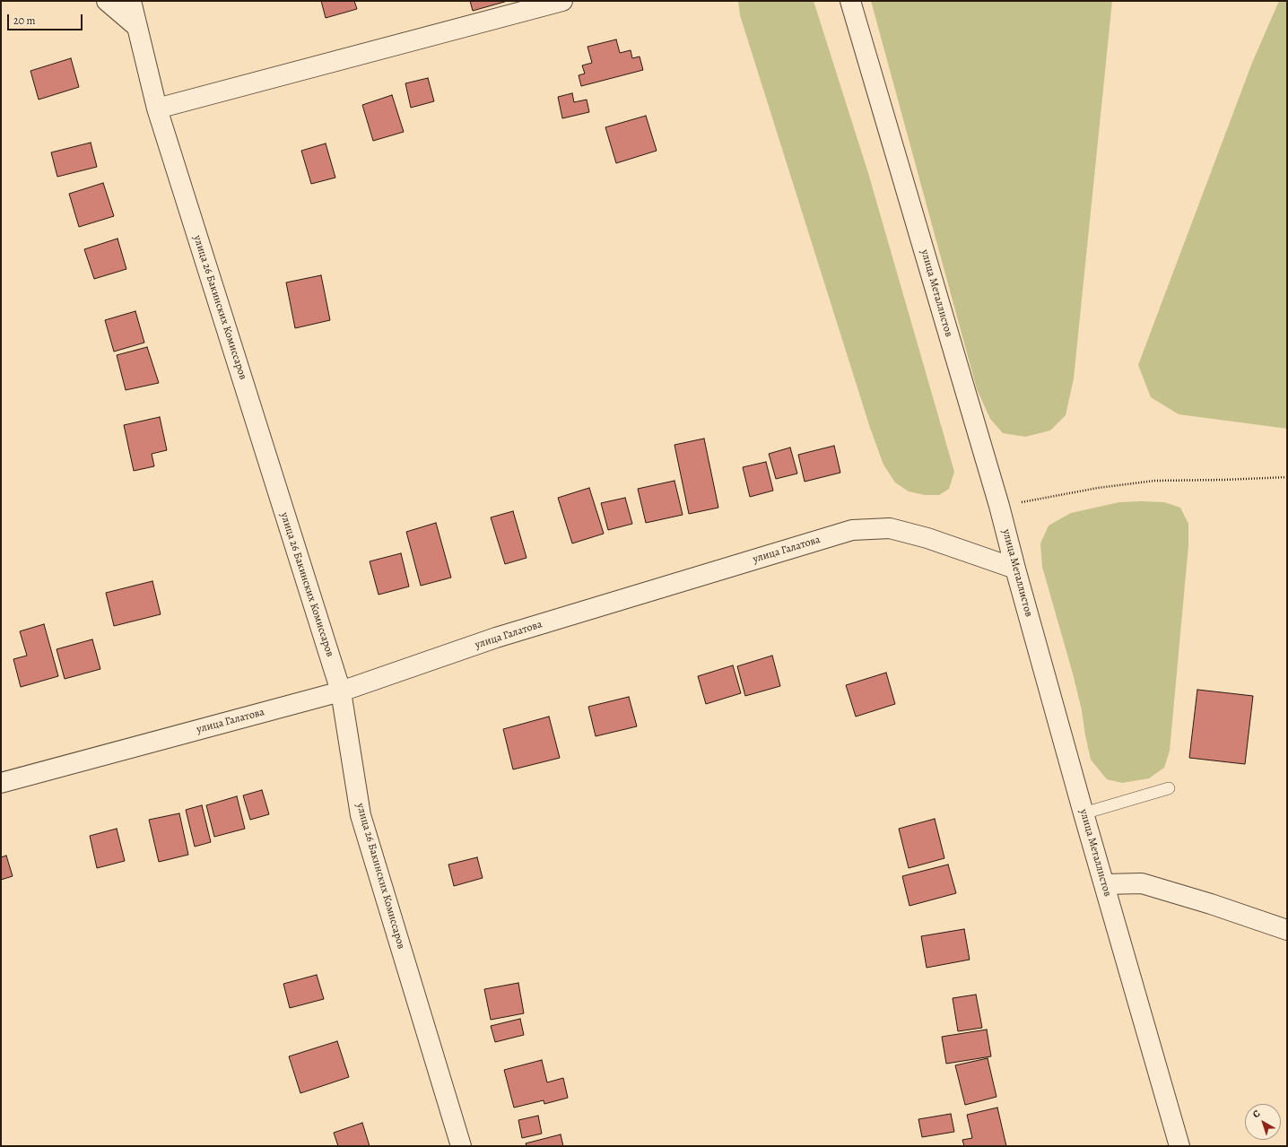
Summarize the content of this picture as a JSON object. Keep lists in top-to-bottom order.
{
  "streets": {
    "street": ["улица Металлистов", "улица 26 Бакинских Комиссаров", "улица Галатова"]
  },
  "crossings": [
    ["улица Металлистов", "улица Галатова"],
    ["улица 26 Бакинских Комиссаров", "улица Галатова"]
  ],
  "scale_bar": "20 m",
  "north": "top left"
}
